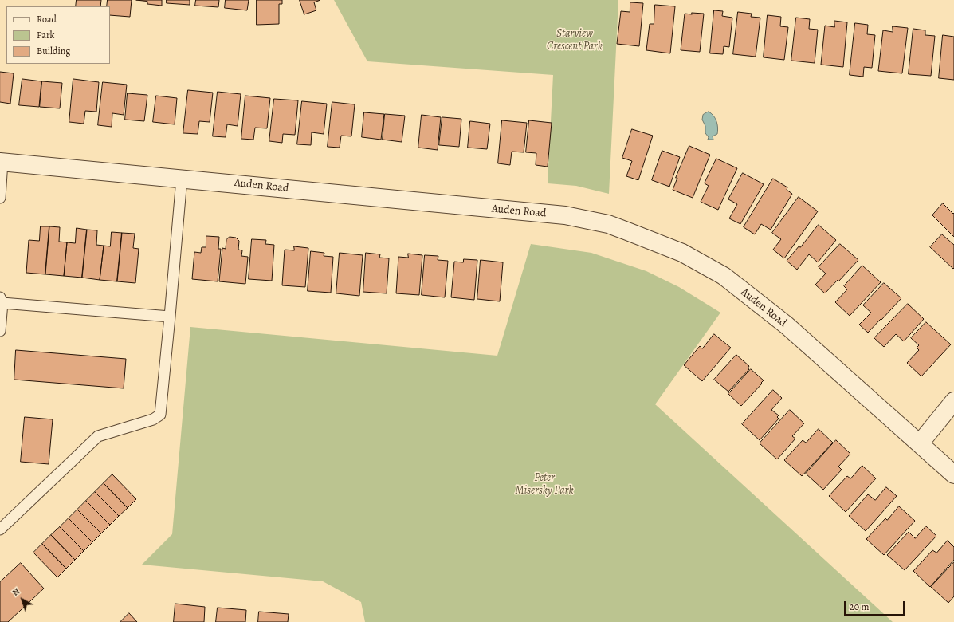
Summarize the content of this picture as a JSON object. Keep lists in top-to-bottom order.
{
  "streets": {
    "street": ["Auden Road"]
  },
  "parks": ["Starview Crescent Park", "Peter Misersky Park"],
  "legend": ["Road", "Park", "Building"],
  "scale_bar": "20 m",
  "north": "top left"
}
